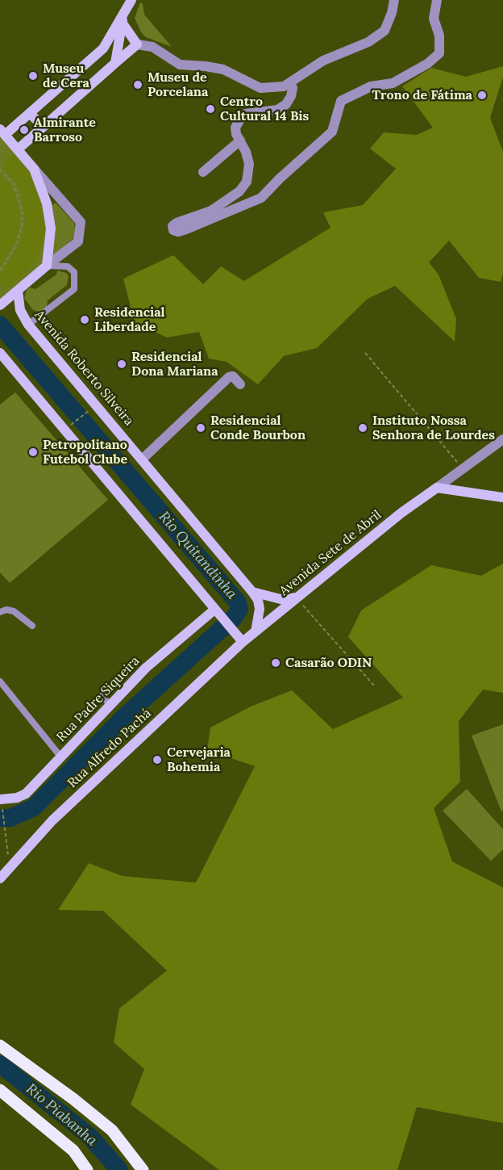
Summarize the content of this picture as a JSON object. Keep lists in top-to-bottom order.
{
  "streets": {
    "main road": [
      "Avenida Roberto Silveira",
      "Avenida Sete de Abril",
      "Rua Padre Siqueira",
      "Rua Alfredo Pachá"
    ]
  },
  "crossings": [
    ["Avenida Roberto Silveira", "Avenida Sete de Abril"],
    ["Avenida Sete de Abril", "Rua Alfredo Pachá"]
  ],
  "water": ["Rio Quitandinha", "Rio Piabanha"],
  "places": [
    "Museu de Cera",
    "Museu de Porcelana",
    "Trono de Fátima",
    "Centro Cultural 14 Bis",
    "Almirante Barroso",
    "Residencial Liberdade",
    "Residencial Dona Mariana",
    "Residencial Conde Bourbon",
    "Instituto Nossa Senhora de Lourdes",
    "Petropolitano Futebol Clube",
    "Casarão ODIN",
    "Cervejaria Bohemia"
  ]
}
